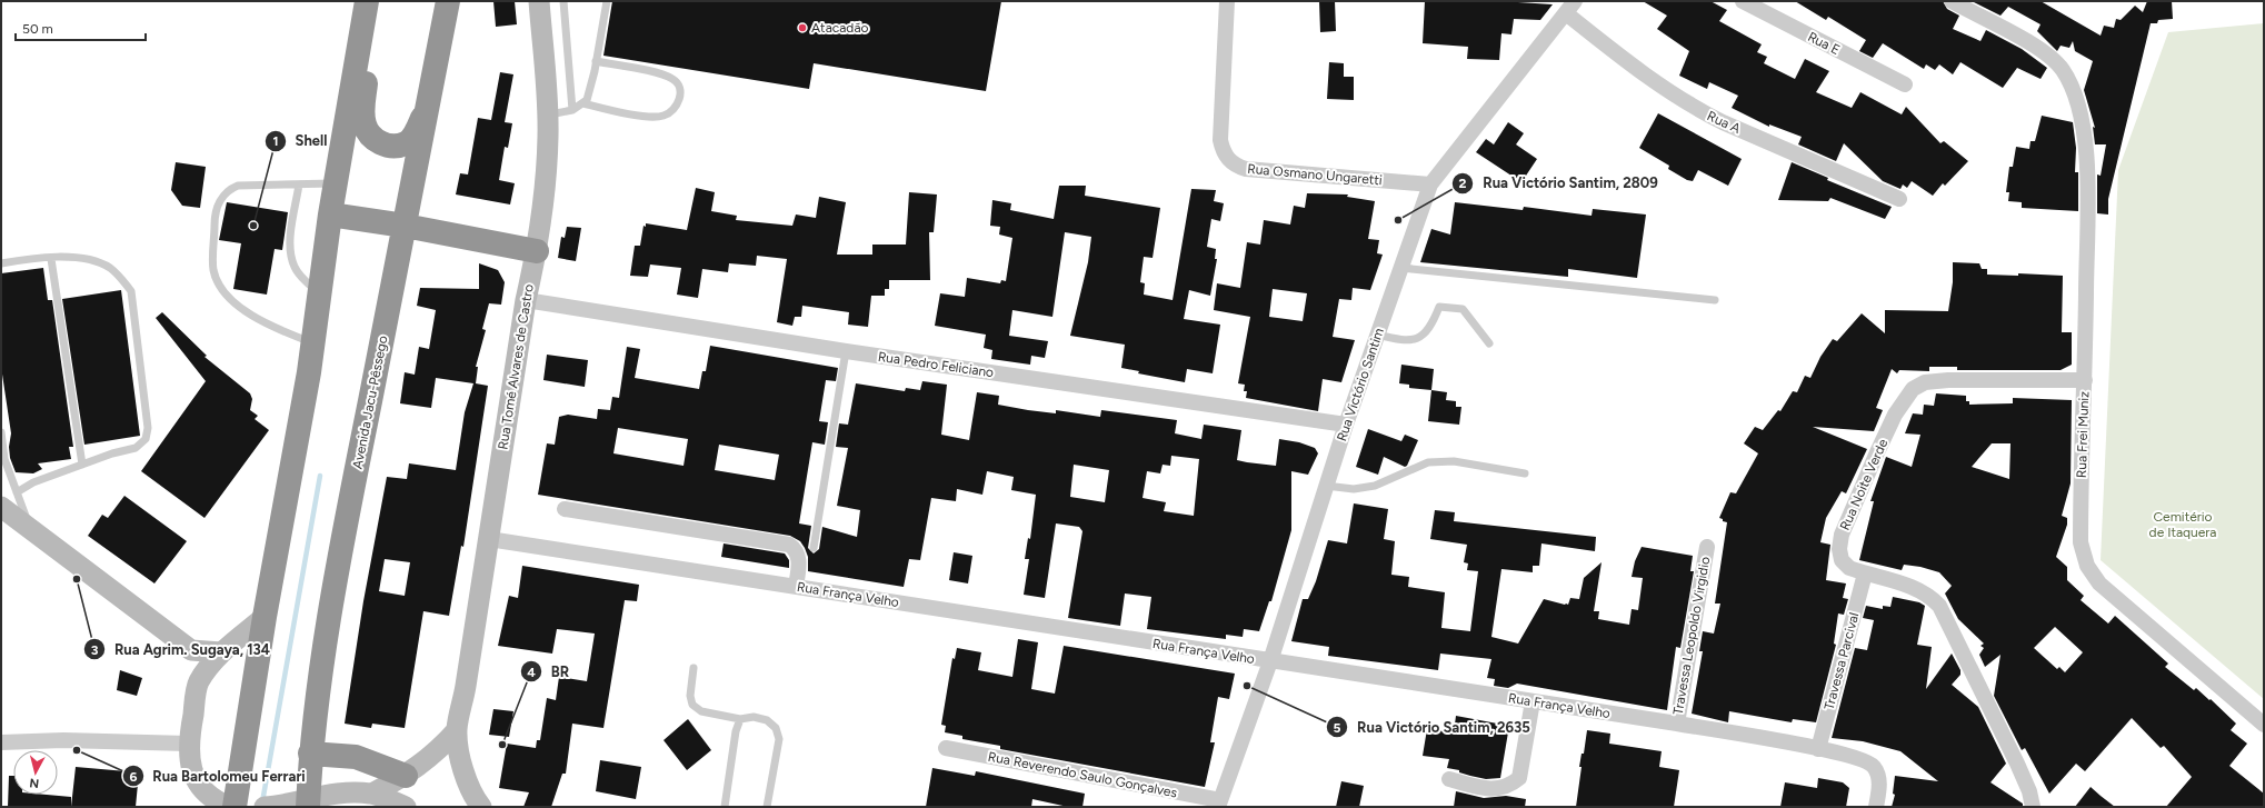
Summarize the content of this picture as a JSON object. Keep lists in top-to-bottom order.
{
  "streets": {
    "highway": ["Avenida Jacu-Pêssego"],
    "main road": ["Rua Tomé Alvares de Castro"],
    "street": [
      "Rua E",
      "Rua A",
      "Rua Osmano Ungaretti",
      "Rua Pedro Feliciano",
      "Rua Victório Santim",
      "Rua Frei Muniz",
      "Rua Noite Verde",
      "Rua França Velho",
      "Travessa Leopoldo Virgidio",
      "Travessa Parcival",
      "Rua Reverendo Saulo Gonçalves"
    ]
  },
  "crossings": [
    ["Rua A", "Rua Victório Santim"],
    ["Rua Osmano Ungaretti", "Rua Victório Santim"],
    ["Rua Pedro Feliciano", "Rua Tomé Alvares de Castro"],
    ["Rua Pedro Feliciano", "Rua Victório Santim"],
    ["Rua Tomé Alvares de Castro", "Rua França Velho"],
    ["Rua Victório Santim", "Rua França Velho"],
    ["Rua Victório Santim", "Rua Reverendo Saulo Gonçalves"],
    ["Rua Frei Muniz", "Rua Noite Verde"],
    ["Rua Noite Verde", "Travessa Parcival"],
    ["Rua França Velho", "Travessa Leopoldo Virgidio"],
    ["Rua França Velho", "Travessa Parcival"]
  ],
  "parks": ["Cemitério de Itaquera"],
  "places": [
    "Atacadão",
    "Rua Victório Santim, 2809",
    "Shell",
    "Rua Agrim. Sugaya, 134",
    "Rua Victório Santim, 2635",
    "BR",
    "Rua Bartolomeu Ferrari"
  ],
  "scale_bar": "50 m",
  "north": "bottom"
}
